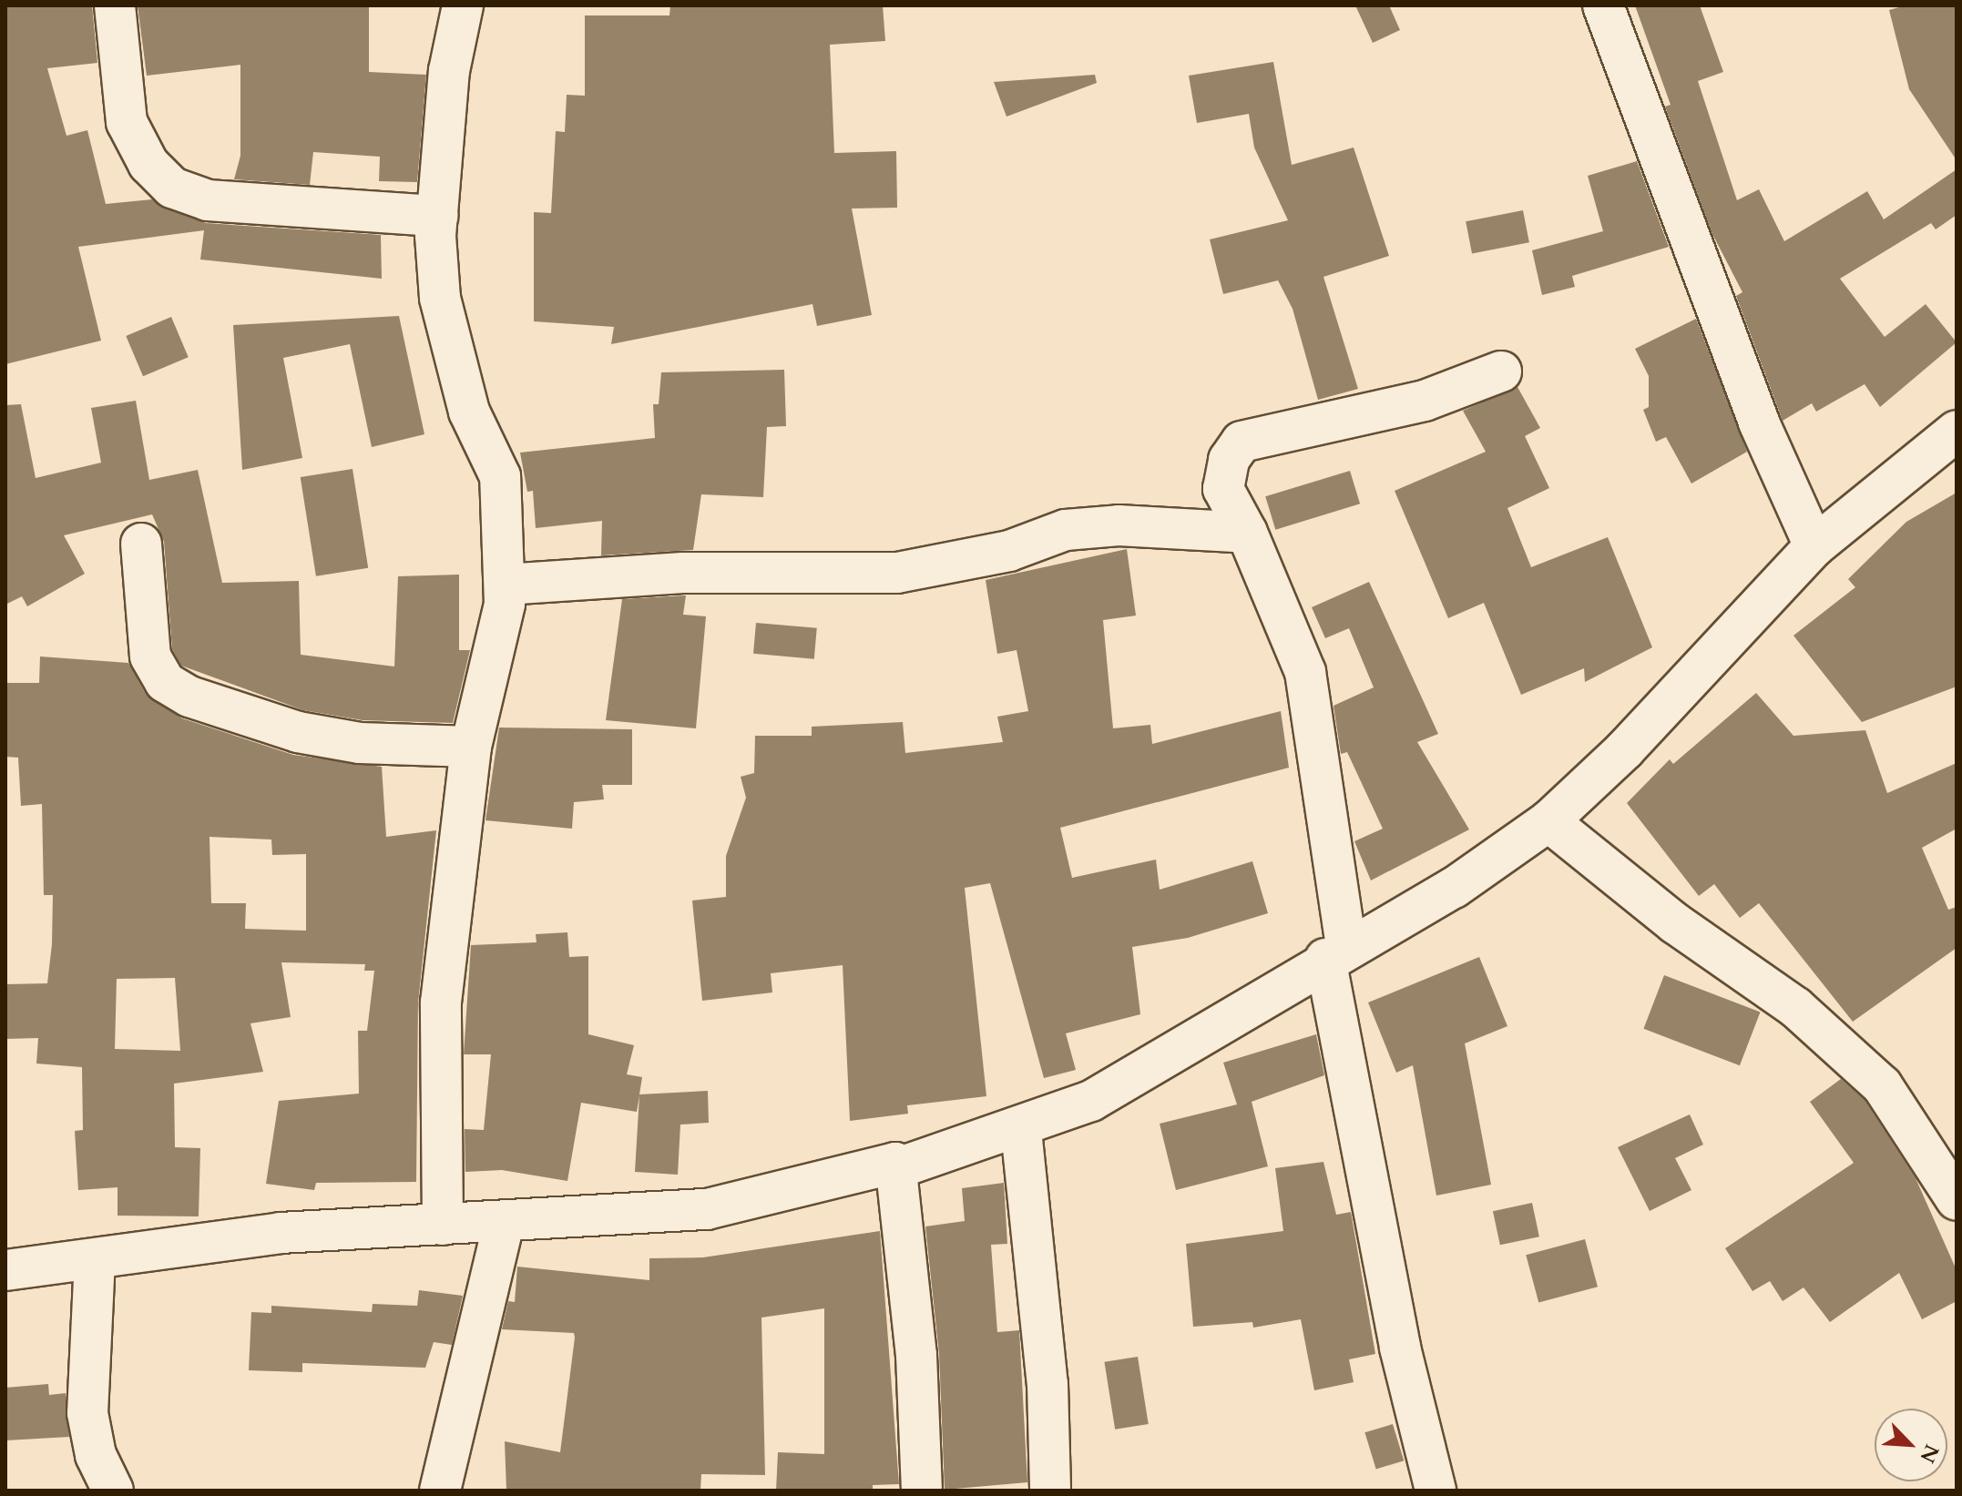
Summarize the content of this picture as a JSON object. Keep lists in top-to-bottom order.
{
  "north": "bottom right"
}
